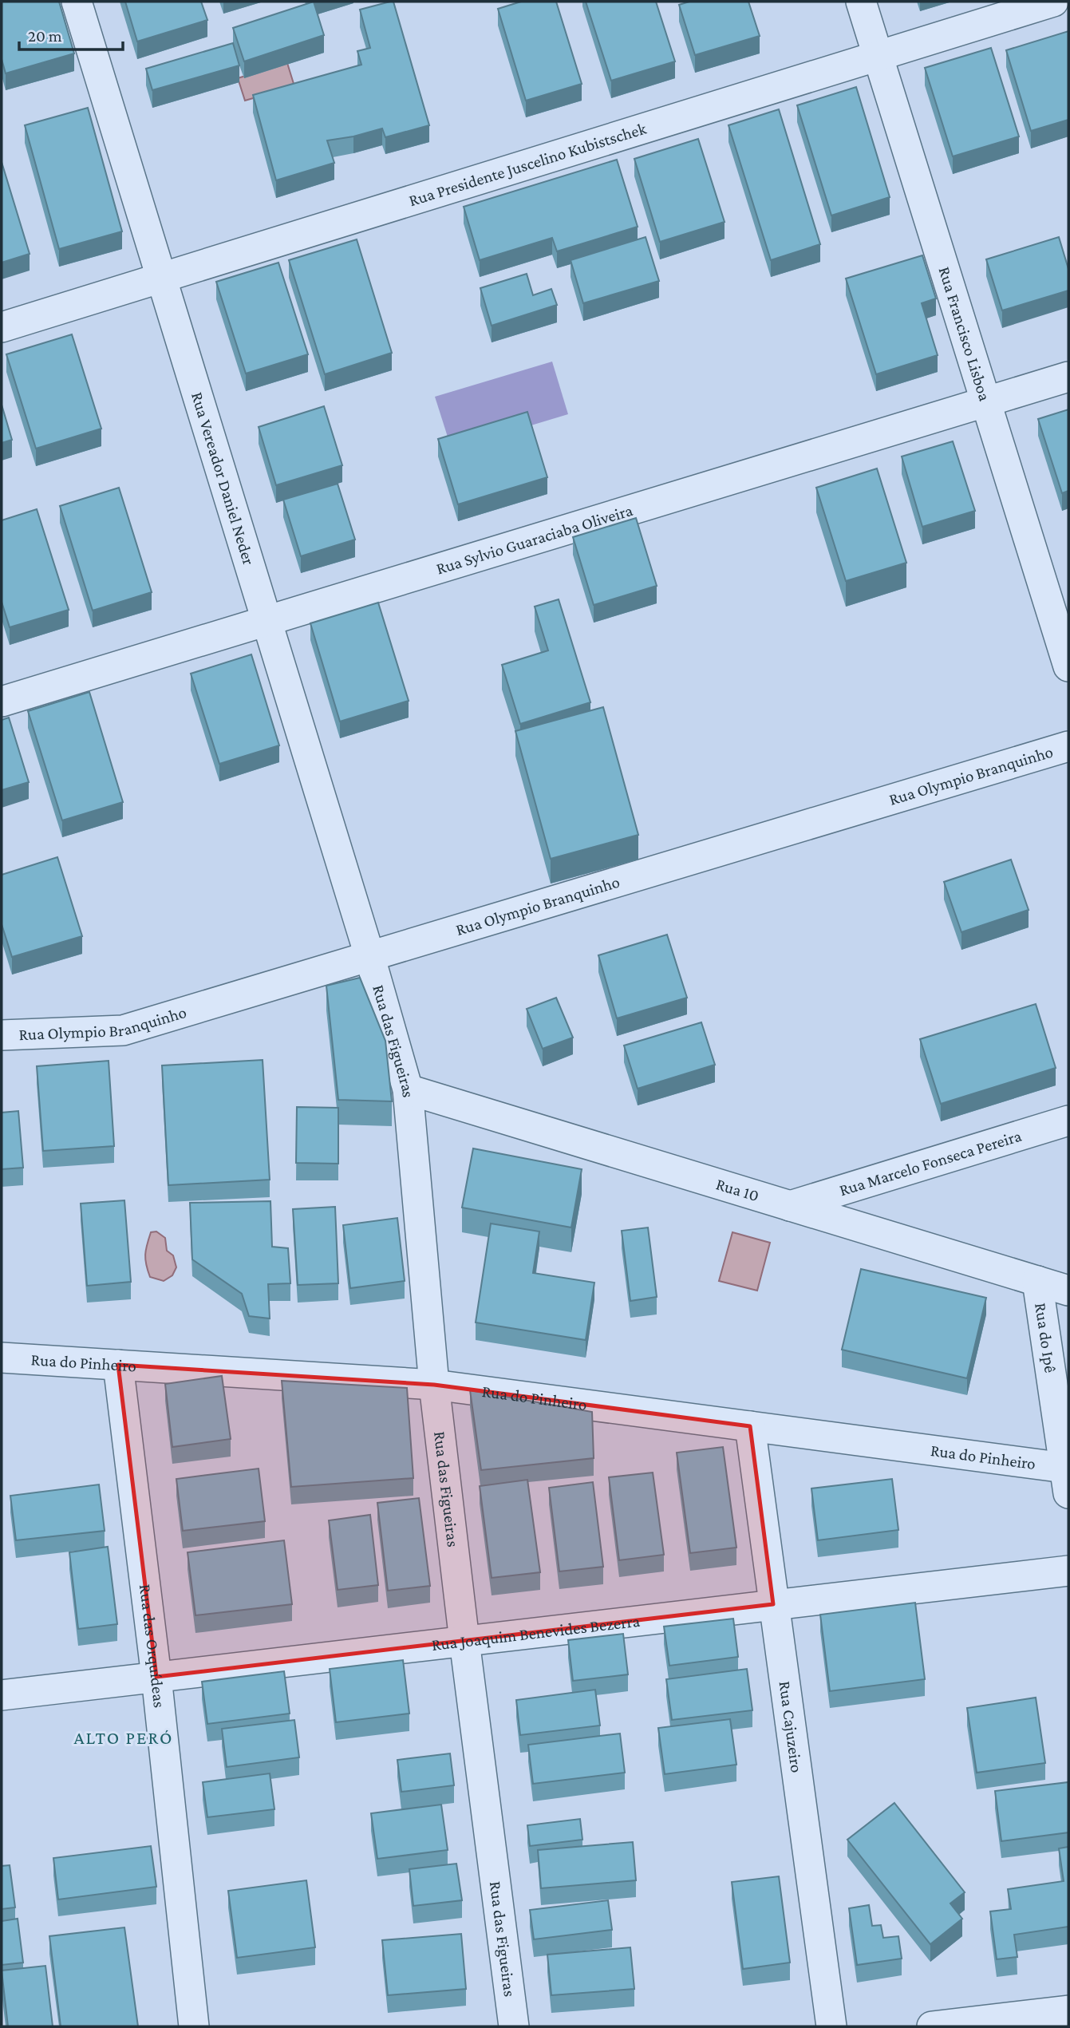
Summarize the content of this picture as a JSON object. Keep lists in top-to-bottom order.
{
  "streets": {
    "street": [
      "Rua Presidente Juscelino Kubistschek",
      "Rua Francisco Lisboa",
      "Rua Vereador Daniel Neder",
      "Rua Sylvio Guaraciaba Oliveira",
      "Rua Olympio Branquinho",
      "Rua das Figueiras",
      "Rua Marcelo Fonseca Pereira",
      "Rua 10",
      "Rua do Ipê",
      "Rua do Pinheiro",
      "Rua Joaquim Benevides Bezerra",
      "Rua das Orquídeas",
      "Rua Cajuzeiro"
    ]
  },
  "crossings": [
    ["Rua Presidente Juscelino Kubistschek", "Rua Francisco Lisboa"],
    ["Rua Presidente Juscelino Kubistschek", "Rua Vereador Daniel Neder"],
    ["Rua Francisco Lisboa", "Rua Sylvio Guaraciaba Oliveira"],
    ["Rua Vereador Daniel Neder", "Rua Sylvio Guaraciaba Oliveira"],
    ["Rua Vereador Daniel Neder", "Rua Olympio Branquinho"],
    ["Rua Vereador Daniel Neder", "Rua das Figueiras"],
    ["Rua Olympio Branquinho", "Rua das Figueiras"],
    ["Rua das Figueiras", "Rua 10"],
    ["Rua das Figueiras", "Rua do Pinheiro"],
    ["Rua das Figueiras", "Rua Joaquim Benevides Bezerra"],
    ["Rua Marcelo Fonseca Pereira", "Rua 10"],
    ["Rua 10", "Rua do Ipê"],
    ["Rua do Ipê", "Rua do Pinheiro"],
    ["Rua do Pinheiro", "Rua das Orquídeas"],
    ["Rua do Pinheiro", "Rua Cajuzeiro"],
    ["Rua Joaquim Benevides Bezerra", "Rua das Orquídeas"],
    ["Rua Joaquim Benevides Bezerra", "Rua Cajuzeiro"]
  ],
  "districts": ["ALTO PERÓ"],
  "scale_bar": "20 m"
}
